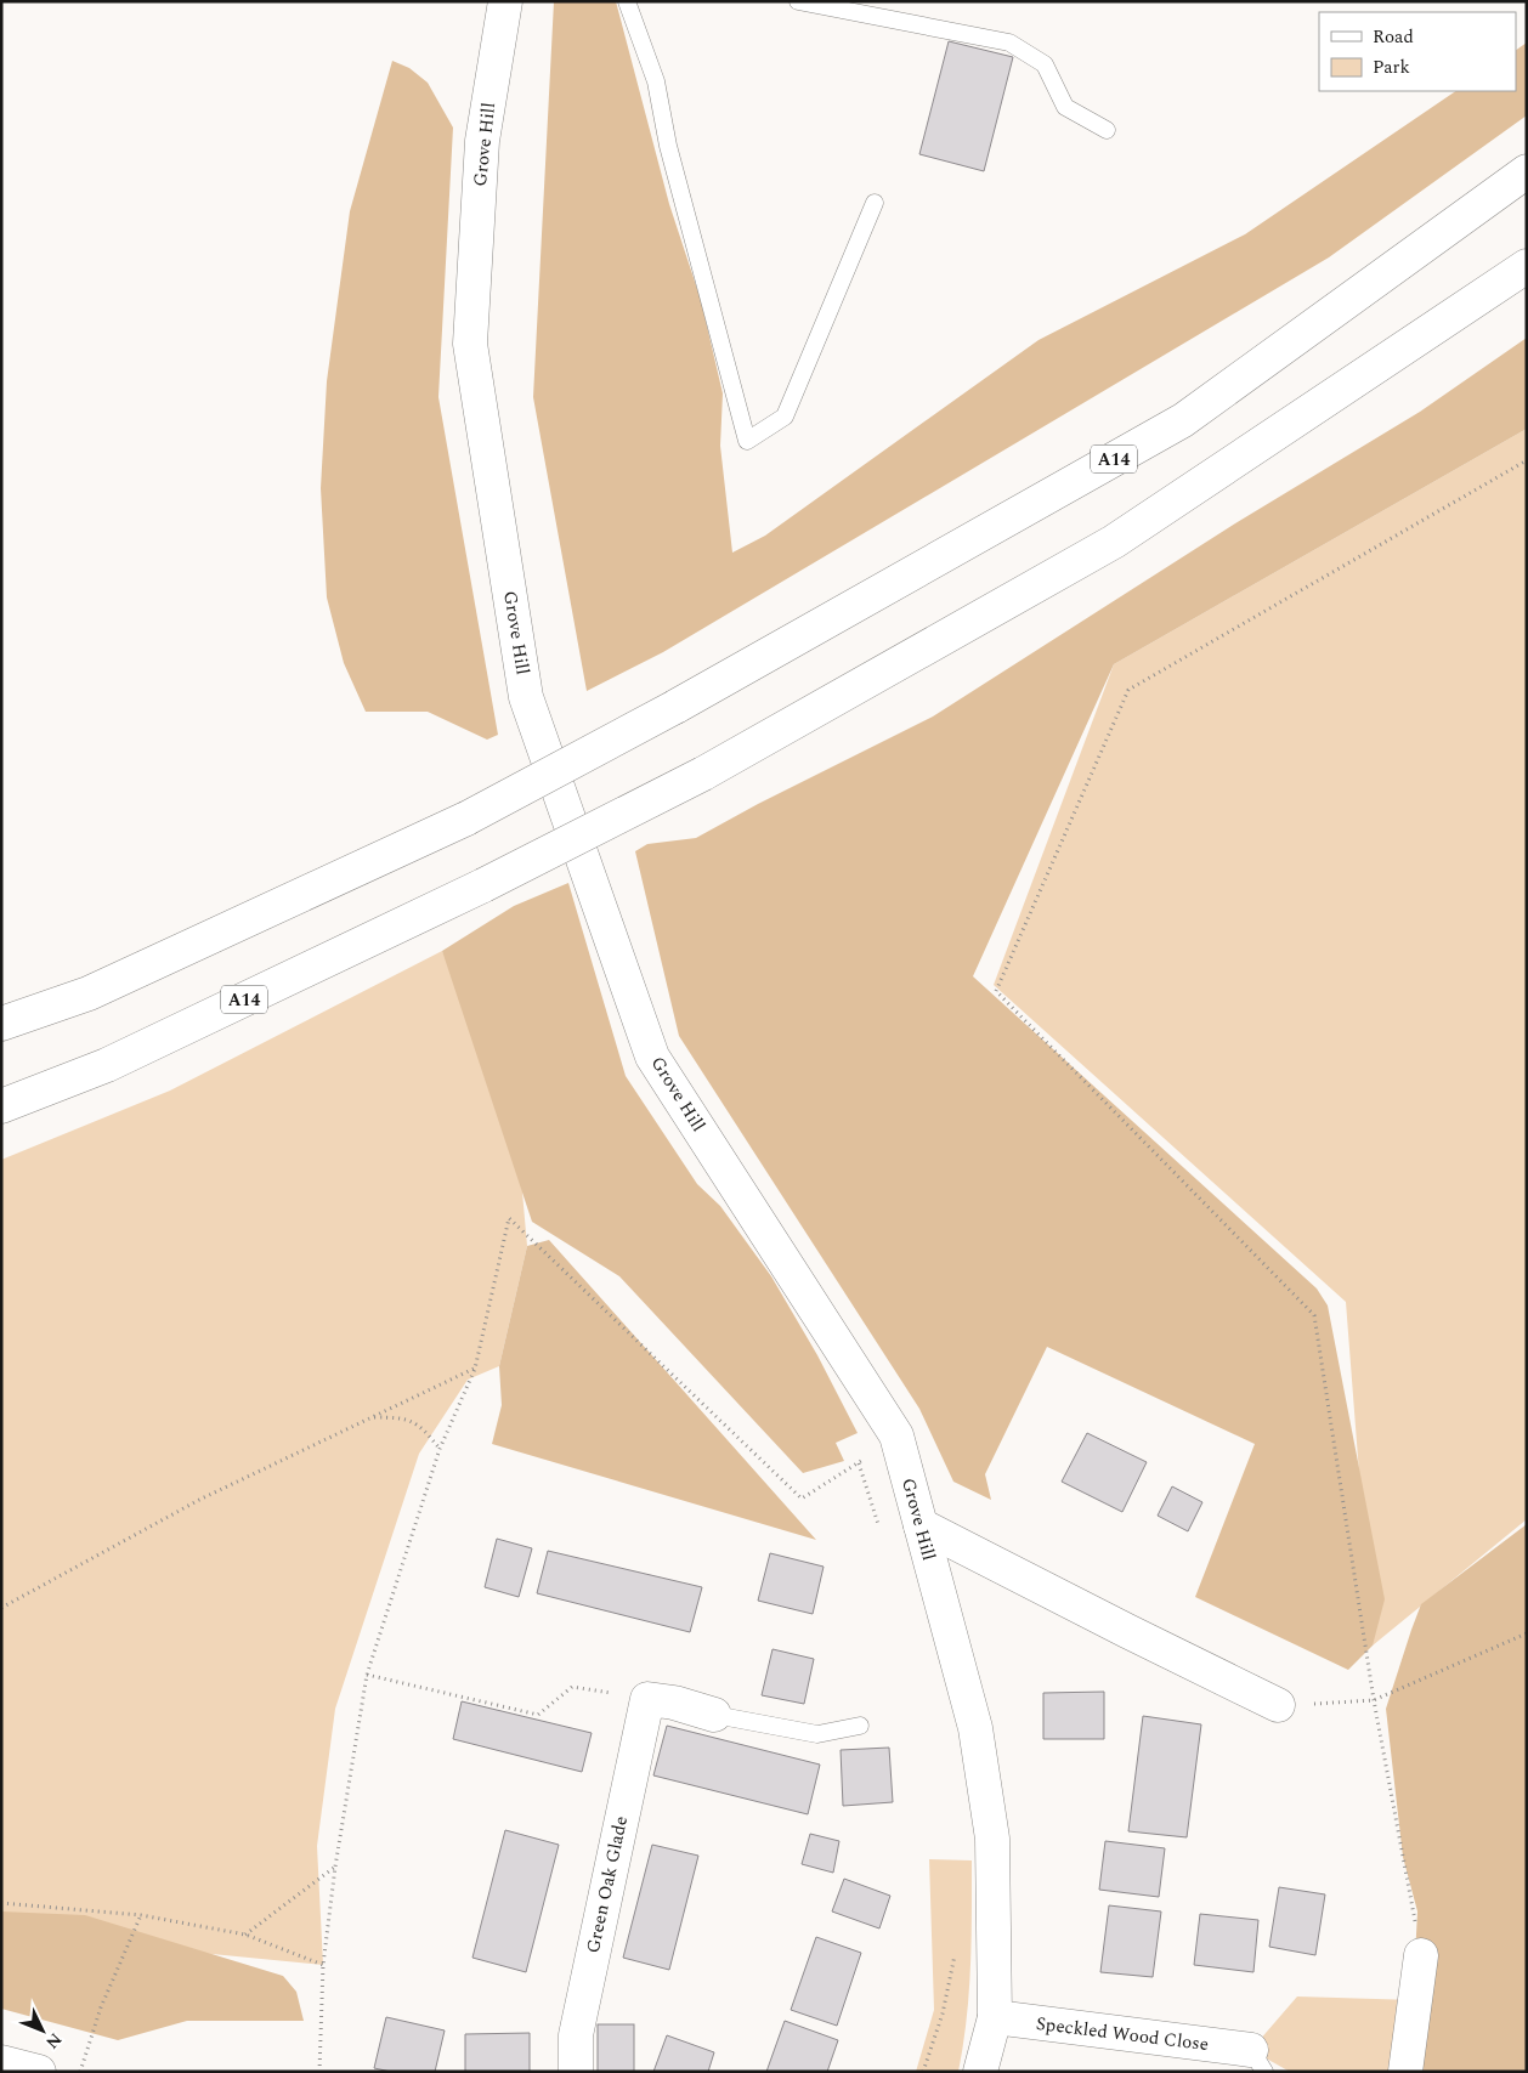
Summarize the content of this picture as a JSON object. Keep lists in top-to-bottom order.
{
  "streets": {
    "main road": [
      "Grove Hill",
      "A14",
      "Green Oak Glade",
      "Speckled Wood Close"
    ]
  },
  "crossings": [
    ["Grove Hill", "Speckled Wood Close"]
  ],
  "legend": ["Road", "Park"],
  "north": "bottom right"
}
